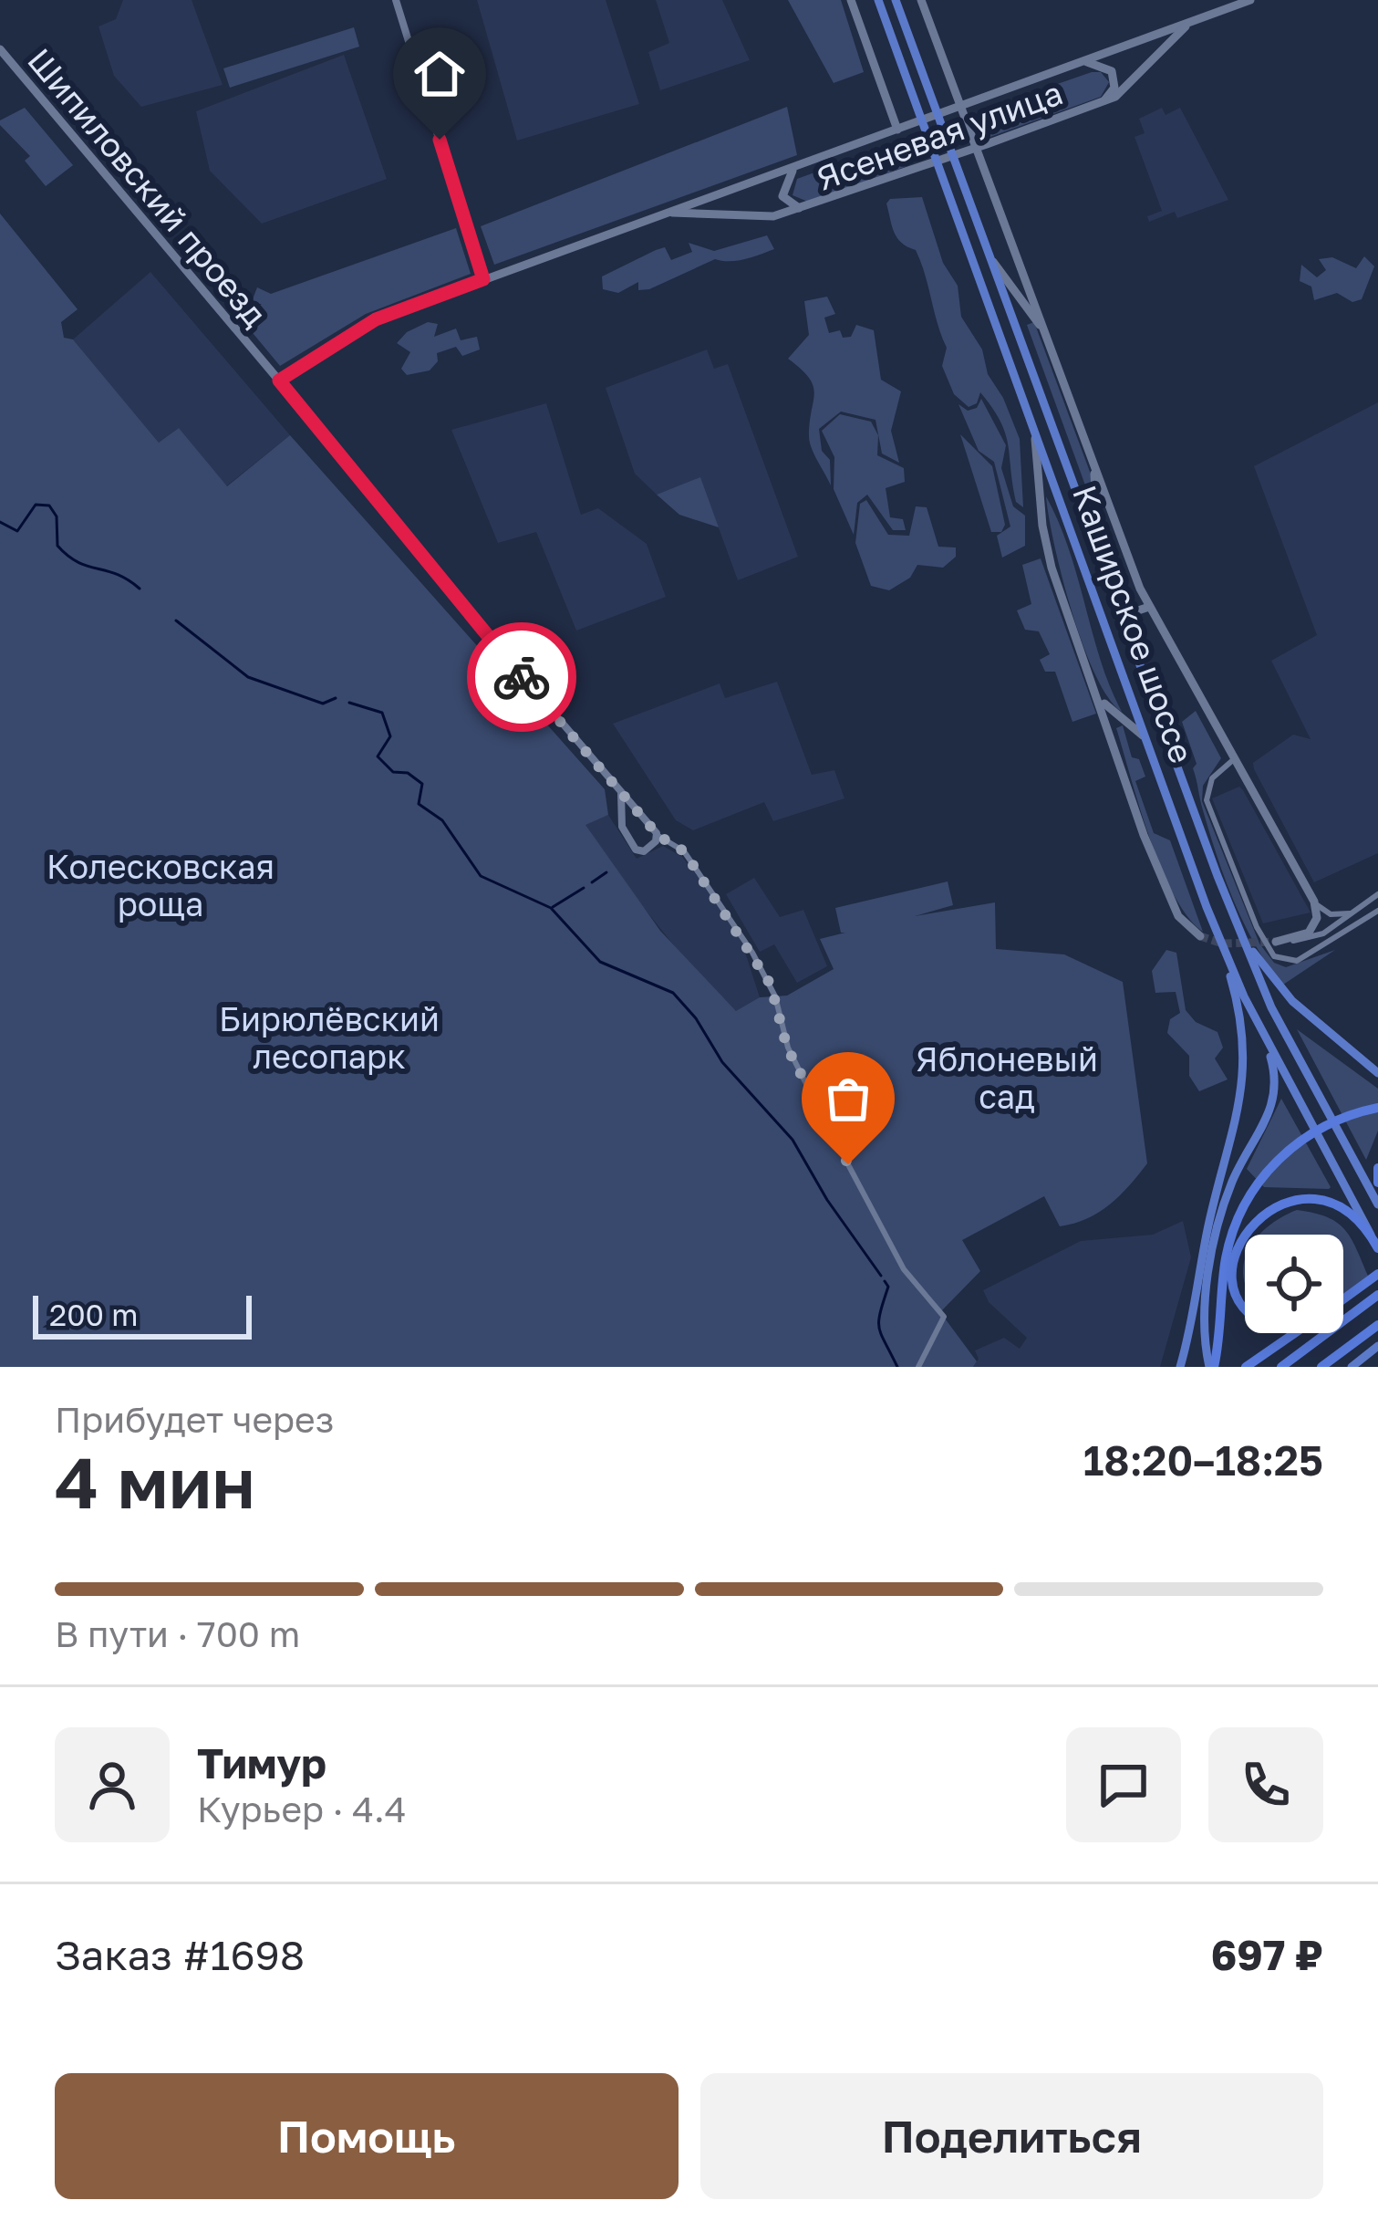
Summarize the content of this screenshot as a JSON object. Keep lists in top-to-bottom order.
{
  "streets": {
    "main road": ["Ясеневая улица", "Шипиловский проезд", "Каширское шоссе"]
  },
  "crossings": [
    ["Ясеневая улица", "Шипиловский проезд"],
    ["Ясеневая улица", "Каширское шоссе"]
  ],
  "parks": ["Колесковская роща", "Бирюлёвский лесопарк", "Яблоневый сад"],
  "scale_bar": "200 m",
  "page": {
    "scale": "200 m",
    "heading": ["4 мин", "Прибудет через", "18:20–18:25"],
    "panel": [
      "Тимур",
      "Курьер · 4.4",
      "Заказ #1698",
      "697 ₽"
    ],
    "bar": "В пути · 700 m",
    "buttons": ["Помощь", "Поделиться"]
  }
}
